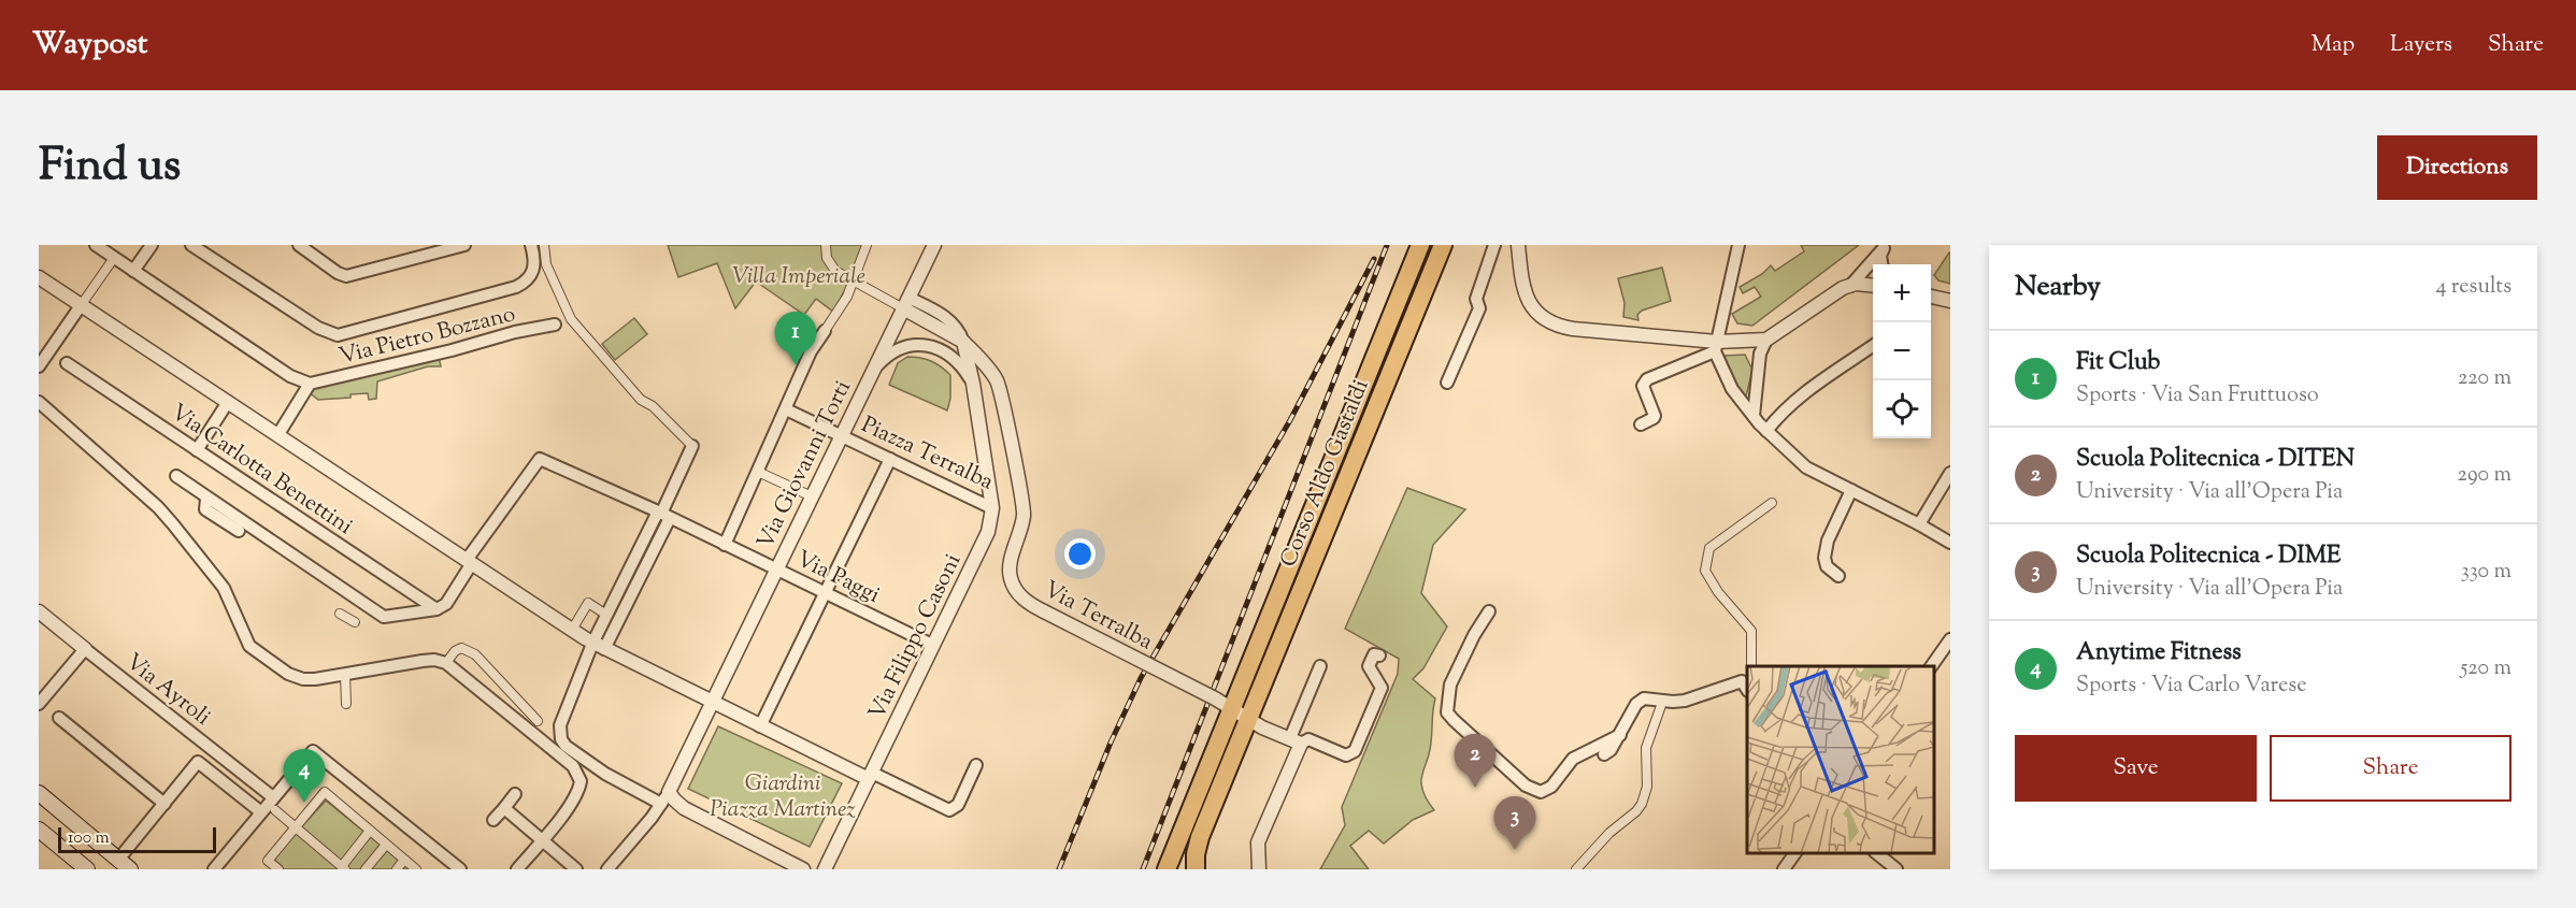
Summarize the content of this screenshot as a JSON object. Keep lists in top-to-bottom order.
{
  "streets": {
    "main road": ["Corso Aldo Gastaldi"],
    "street": [
      "Via Pietro Bozzano",
      "Piazza Terralba",
      "Via Giovanni Torti",
      "Via Carlotta Benettini",
      "Via Paggi",
      "Via Terralba",
      "Via Filippo Casoni",
      "Via Ayroli"
    ]
  },
  "crossings": [
    ["Piazza Terralba", "Via Giovanni Torti"],
    ["Piazza Terralba", "Via Terralba"],
    ["Piazza Terralba", "Via Filippo Casoni"],
    ["Via Giovanni Torti", "Via Paggi"],
    ["Corso Aldo Gastaldi", "Via Terralba"],
    ["Via Paggi", "Via Filippo Casoni"]
  ],
  "parks": ["Villa Imperiale", "Giardini Piazza Martinez"],
  "scale_bar": "100 m",
  "page": {
    "header": "Waypost",
    "nav": ["Map", "Layers", "Share"],
    "title": "Find us",
    "buttons": [
      "Directions",
      ["Save", "Share"]
    ],
    "heading": ["Nearby", "4 results"],
    "map_buttons": ["+", "−"],
    "pins": [
      "1",
      "2",
      "4",
      "3"
    ],
    "list": [
      {
        "mark": "1",
        "name": "Fit Club",
        "note": "Sports · Via San Fruttuoso",
        "value": "220 m"
      },
      {
        "mark": "2",
        "name": "Scuola Politecnica - DITEN",
        "note": "University · Via all'Opera Pia",
        "value": "290 m"
      },
      {
        "mark": "3",
        "name": "Scuola Politecnica - DIME",
        "note": "University · Via all'Opera Pia",
        "value": "330 m"
      },
      {
        "mark": "4",
        "name": "Anytime Fitness",
        "note": "Sports · Via Carlo Varese",
        "value": "520 m"
      }
    ],
    "scale": "100 m"
  }
}
